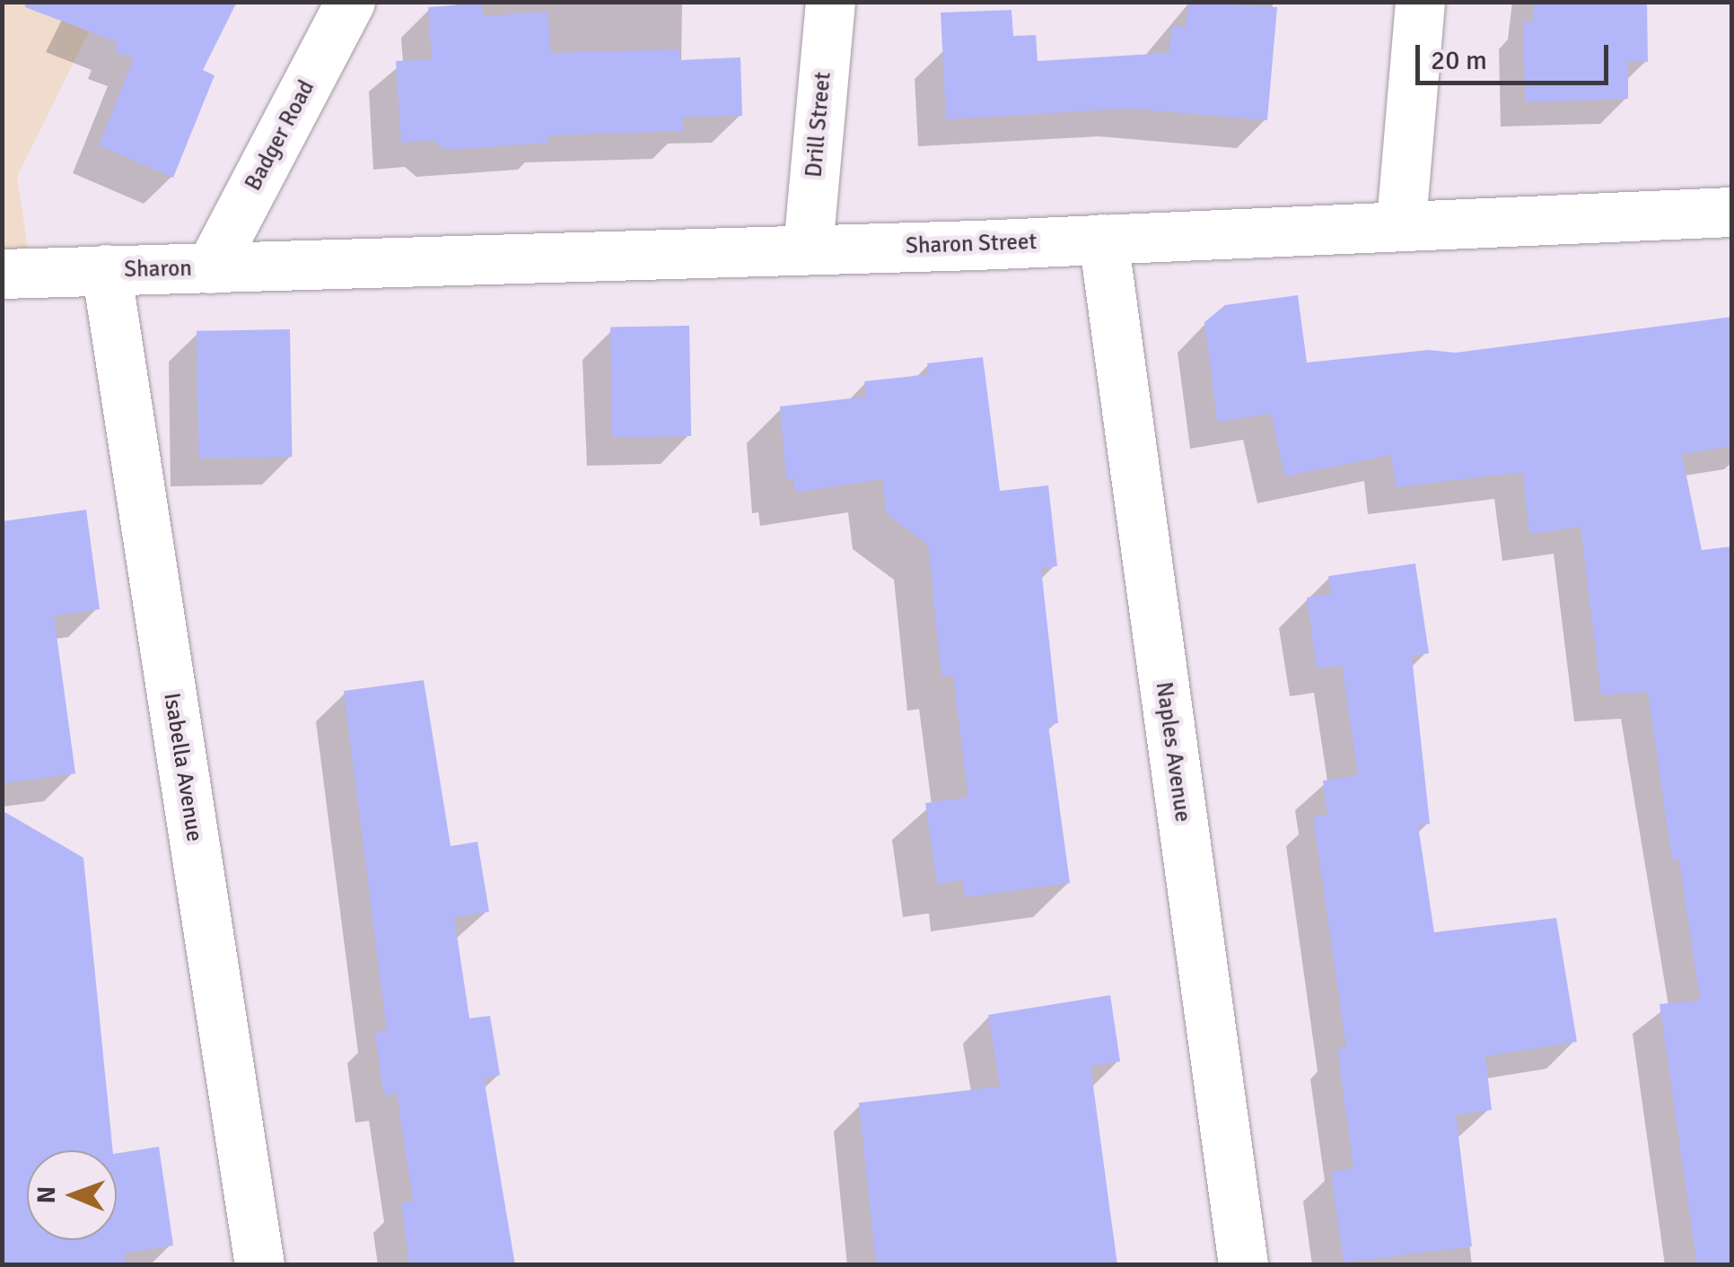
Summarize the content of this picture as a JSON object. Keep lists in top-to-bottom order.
{
  "streets": {
    "street": [
      "Drill Street",
      "Badger Road",
      "Sharon Street",
      "Sharon",
      "Naples Avenue",
      "Isabella Avenue"
    ]
  },
  "crossings": [
    ["Drill Street", "Sharon Street"],
    ["Badger Road", "Sharon Street"],
    ["Badger Road", "Sharon"],
    ["Sharon Street", "Sharon"],
    ["Sharon Street", "Naples Avenue"],
    ["Sharon", "Isabella Avenue"]
  ],
  "scale_bar": "20 m",
  "north": "left"
}
